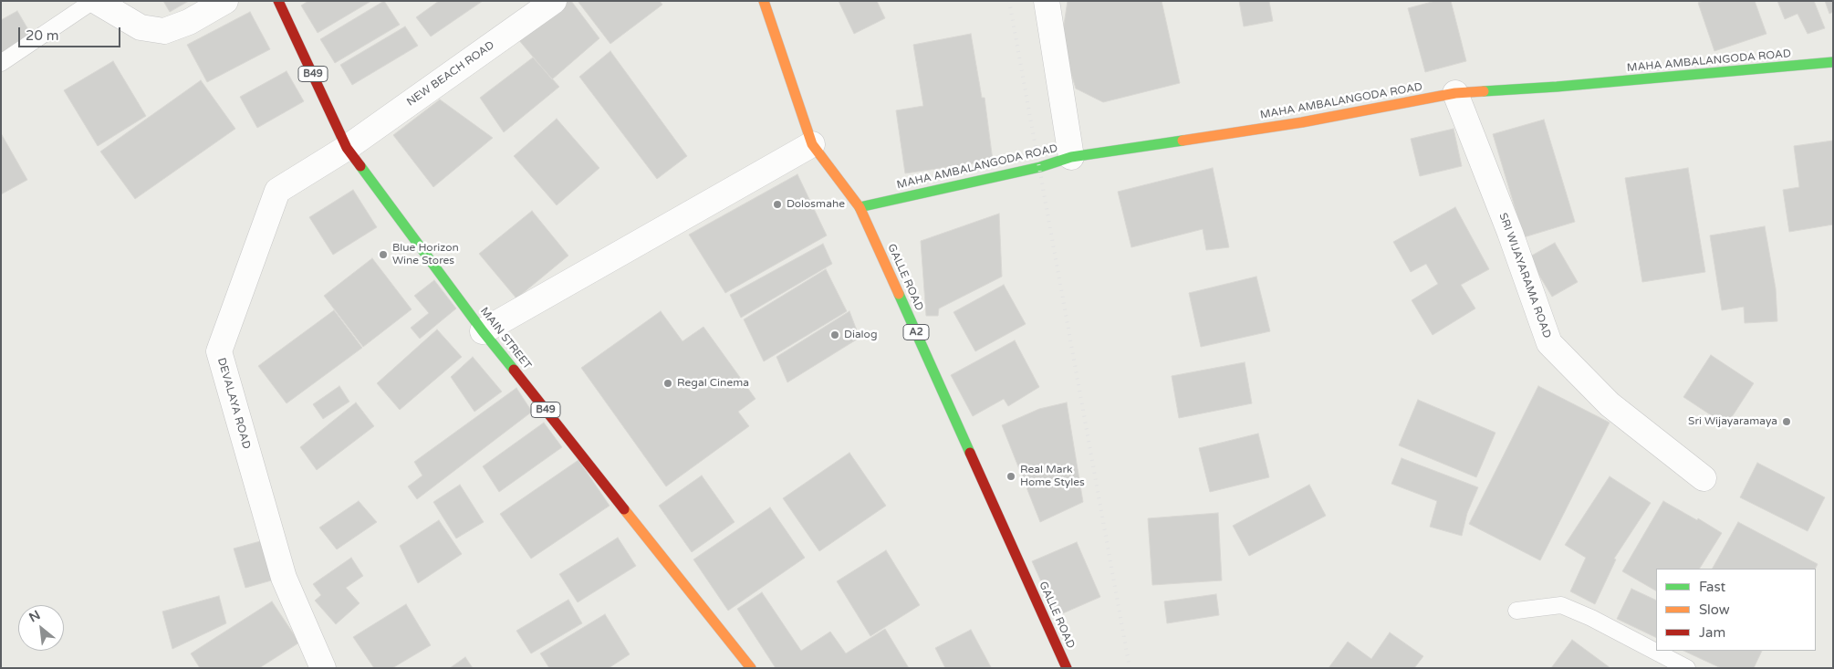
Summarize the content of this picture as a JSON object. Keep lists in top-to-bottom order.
{
  "streets": {
    "main road": [
      "MAHA AMBALANGODA ROAD",
      "B49",
      "GALLE ROAD",
      "A2",
      "MAIN STREET"
    ],
    "street": ["NEW BEACH ROAD", "SRI WIJAYARAMA ROAD", "DEVALAYA ROAD"]
  },
  "crossings": [
    ["MAHA AMBALANGODA ROAD", "SRI WIJAYARAMA ROAD"],
    ["MAHA AMBALANGODA ROAD", "GALLE ROAD"],
    ["NEW BEACH ROAD", "MAIN STREET"],
    ["NEW BEACH ROAD", "DEVALAYA ROAD"],
    ["MAIN STREET", "DEVALAYA ROAD"]
  ],
  "places": [
    "Dolosmahe",
    "Blue Horizon Wine Stores",
    "Dialog",
    "Regal Cinema",
    "Sri Wijayaramaya",
    "Real Mark Home Styles"
  ],
  "legend": ["Fast", "Slow", "Jam"],
  "scale_bar": "20 m",
  "north": "top left"
}
